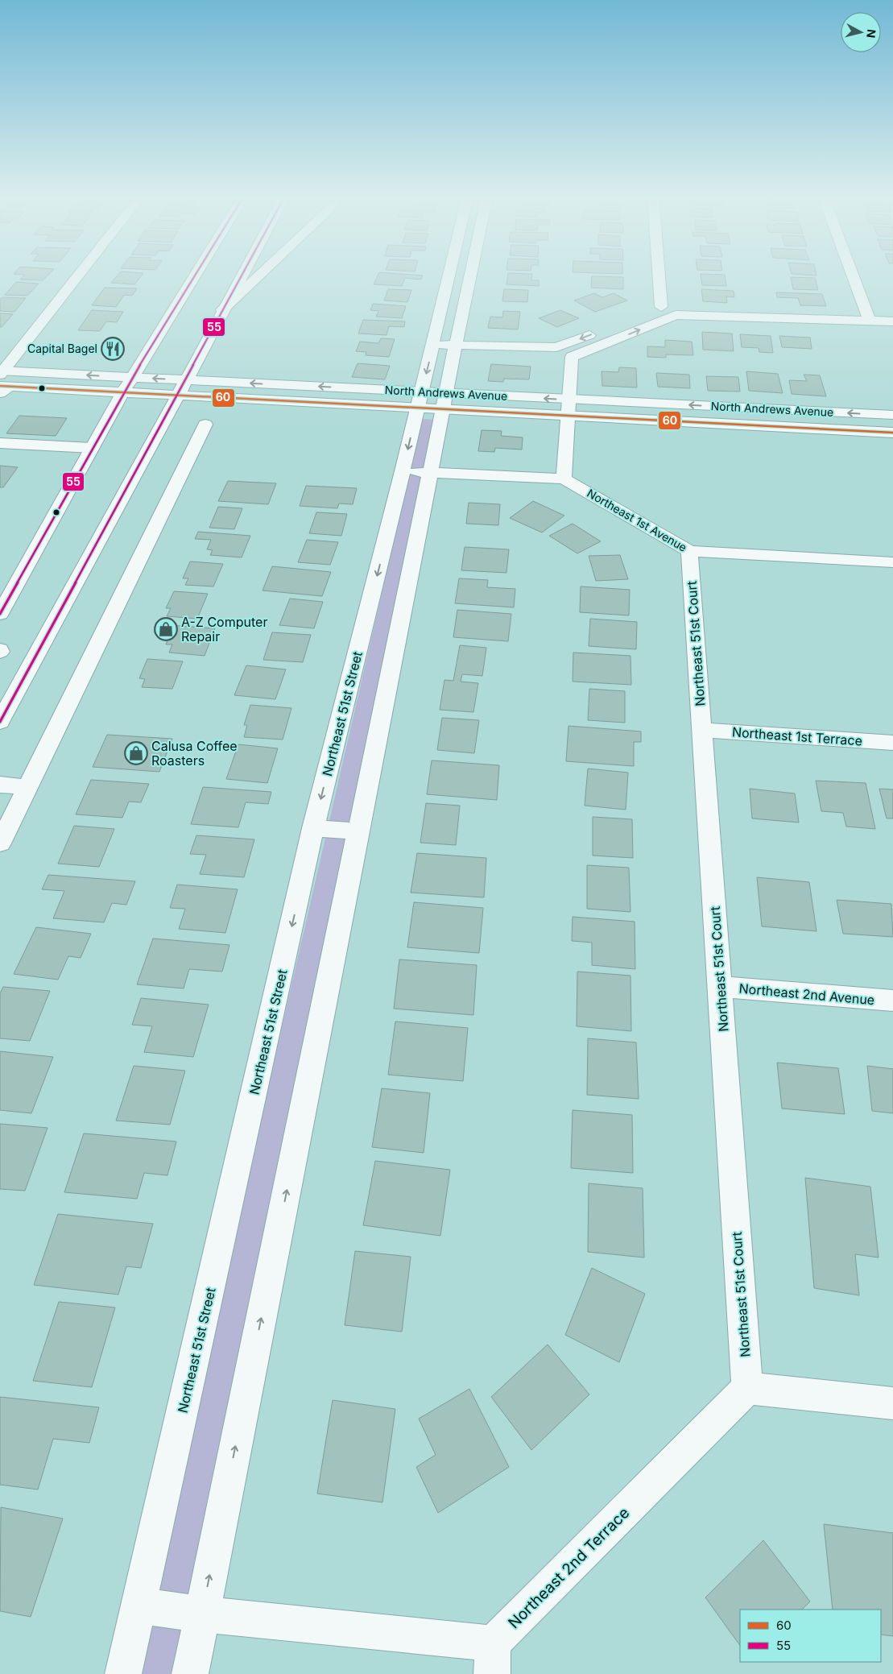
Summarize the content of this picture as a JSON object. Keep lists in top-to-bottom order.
{
  "streets": {
    "main road": [
      "North Andrews Avenue",
      "Northeast 1st Avenue",
      "Northeast 51st Court",
      "Northeast 51st Street",
      "Northeast 1st Terrace",
      "Northeast 2nd Avenue",
      "Northeast 2nd Terrace"
    ]
  },
  "crossings": [
    ["North Andrews Avenue", "Northeast 51st Street"],
    ["Northeast 1st Avenue", "Northeast 51st Court"],
    ["Northeast 1st Avenue", "Northeast 51st Street"],
    ["Northeast 51st Court", "Northeast 1st Terrace"],
    ["Northeast 51st Court", "Northeast 2nd Avenue"],
    ["Northeast 51st Court", "Northeast 2nd Terrace"],
    ["Northeast 51st Street", "Northeast 2nd Terrace"]
  ],
  "places": {
    "restaurant": ["Capital Bagel"],
    "shop": ["A-Z Computer Repair", "Calusa Coffee Roasters"]
  },
  "lines": ["transit line 55", "transit line 60"],
  "legend": ["60", "55"],
  "north": "right"
}
